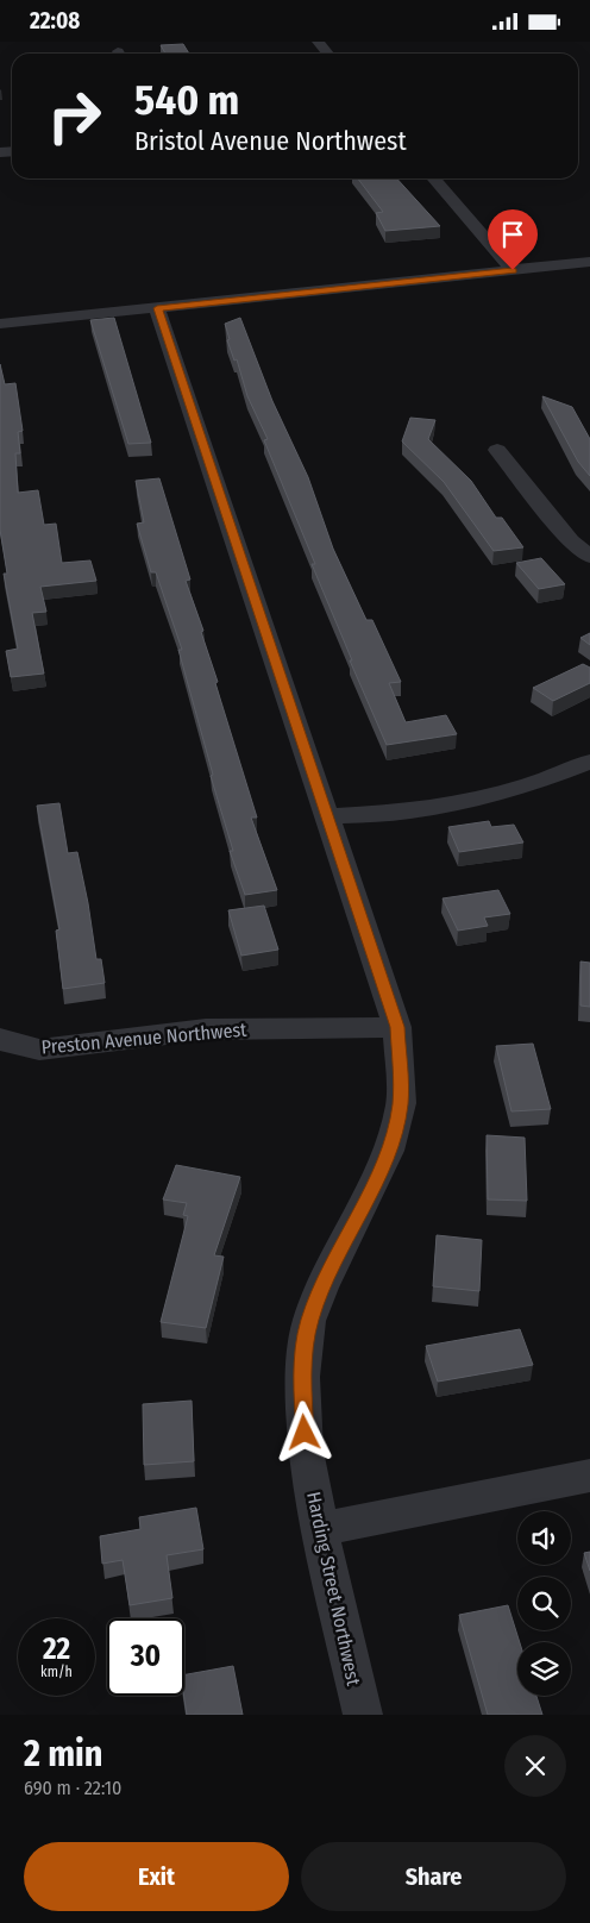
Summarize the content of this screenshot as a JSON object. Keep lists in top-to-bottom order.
{
  "streets": {
    "street": ["Preston Avenue Northwest", "Harding Street Northwest"]
  },
  "crossings": [
    ["Preston Avenue Northwest", "Harding Street Northwest"]
  ],
  "page": {
    "status": "22:08",
    "turn": ["540 m", "Bristol Avenue Northwest"],
    "speed": "22 km/h",
    "limit": "30",
    "heading": ["2 min", "690 m · 22:10"],
    "buttons": ["Exit", "Share"]
  }
}
